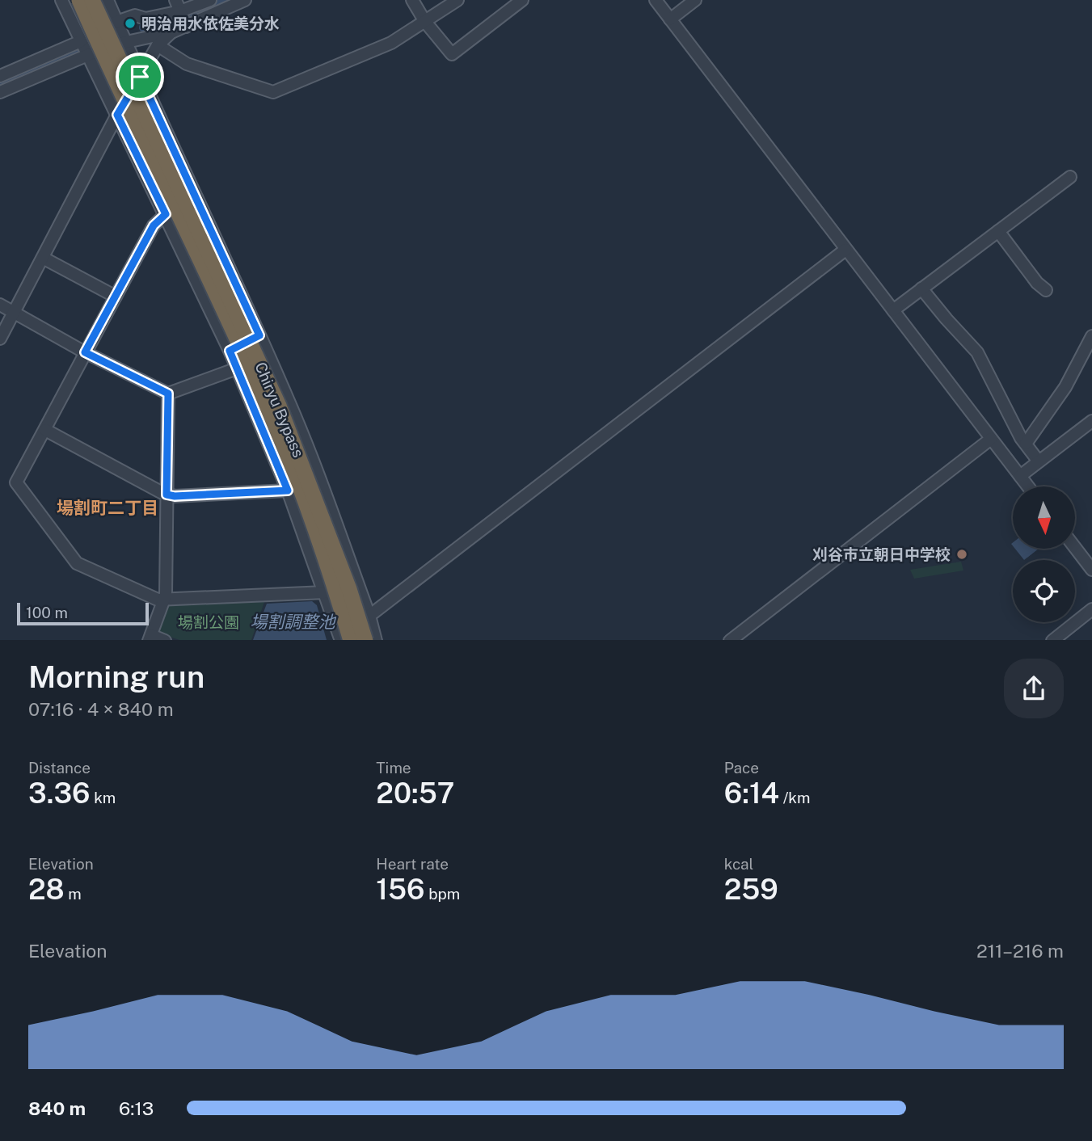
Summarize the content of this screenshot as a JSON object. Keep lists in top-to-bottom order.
{
  "streets": {
    "highway": ["Chiryu Bypass"]
  },
  "districts": ["場割町二丁目"],
  "water": ["場割調整池"],
  "parks": ["場割公園"],
  "places": ["明治用水依佐美分水", "刈谷市立朝日中学校"],
  "scale_bar": "100 m",
  "north": "bottom",
  "page": {
    "scale": "100 m",
    "heading": ["Morning run", "07:16 · 4 × 840 m"],
    "stats": [
      ["Distance", "3.36 km"],
      ["Time", "20:57"],
      ["Pace", "6:14 /km"],
      ["Elevation", "28 m"],
      ["Heart rate", "156 bpm"],
      ["kcal", "259"]
    ],
    "chart": ["Elevation", "211–216 m"],
    "list": [
      {
        "name": "840 m",
        "note": "6:13"
      }
    ]
  }
}
